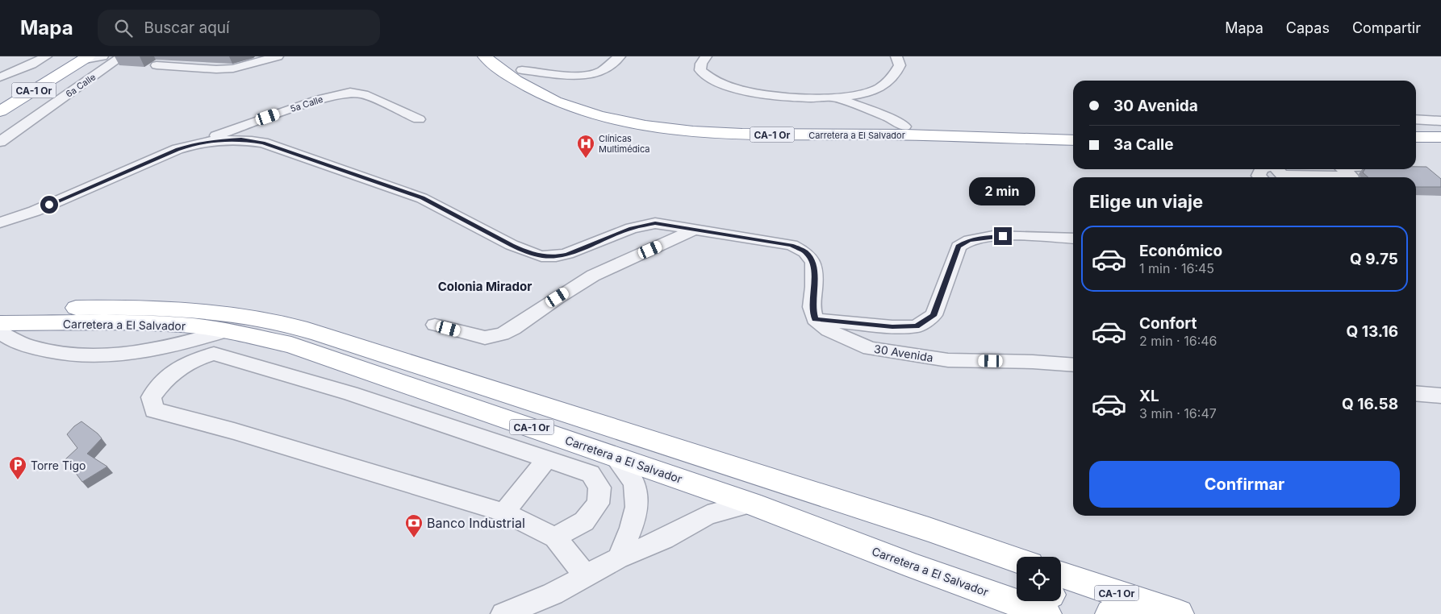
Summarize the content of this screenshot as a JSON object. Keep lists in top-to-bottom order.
{
  "streets": {
    "highway": ["CA-1 Or", "Carretera a El Salvador"],
    "street": ["6a Calle", "5a Calle", "30 Avenida"]
  },
  "crossings": [
    ["6a Calle", "CA-1 Or"]
  ],
  "districts": ["Colonia Mirador"],
  "places": {
    "hospital": ["Clínicas Multimédica"],
    "parking": ["Torre Tigo"],
    "bank": ["Banco Industrial"]
  },
  "page": {
    "header": "Mapa",
    "search": "Buscar aquí",
    "nav": ["Mapa", "Capas", "Compartir"],
    "banner": ["30 Avenida", "3a Calle"],
    "bubble": "2 min",
    "heading": "Elige un viaje",
    "list": [
      {
        "name": "Económico",
        "note": "1 min · 16:45",
        "value": "Q 9.75"
      },
      {
        "name": "Confort",
        "note": "2 min · 16:46",
        "value": "Q 13.16"
      },
      {
        "name": "XL",
        "note": "3 min · 16:47",
        "value": "Q 16.58"
      }
    ],
    "buttons": "Confirmar"
  }
}
